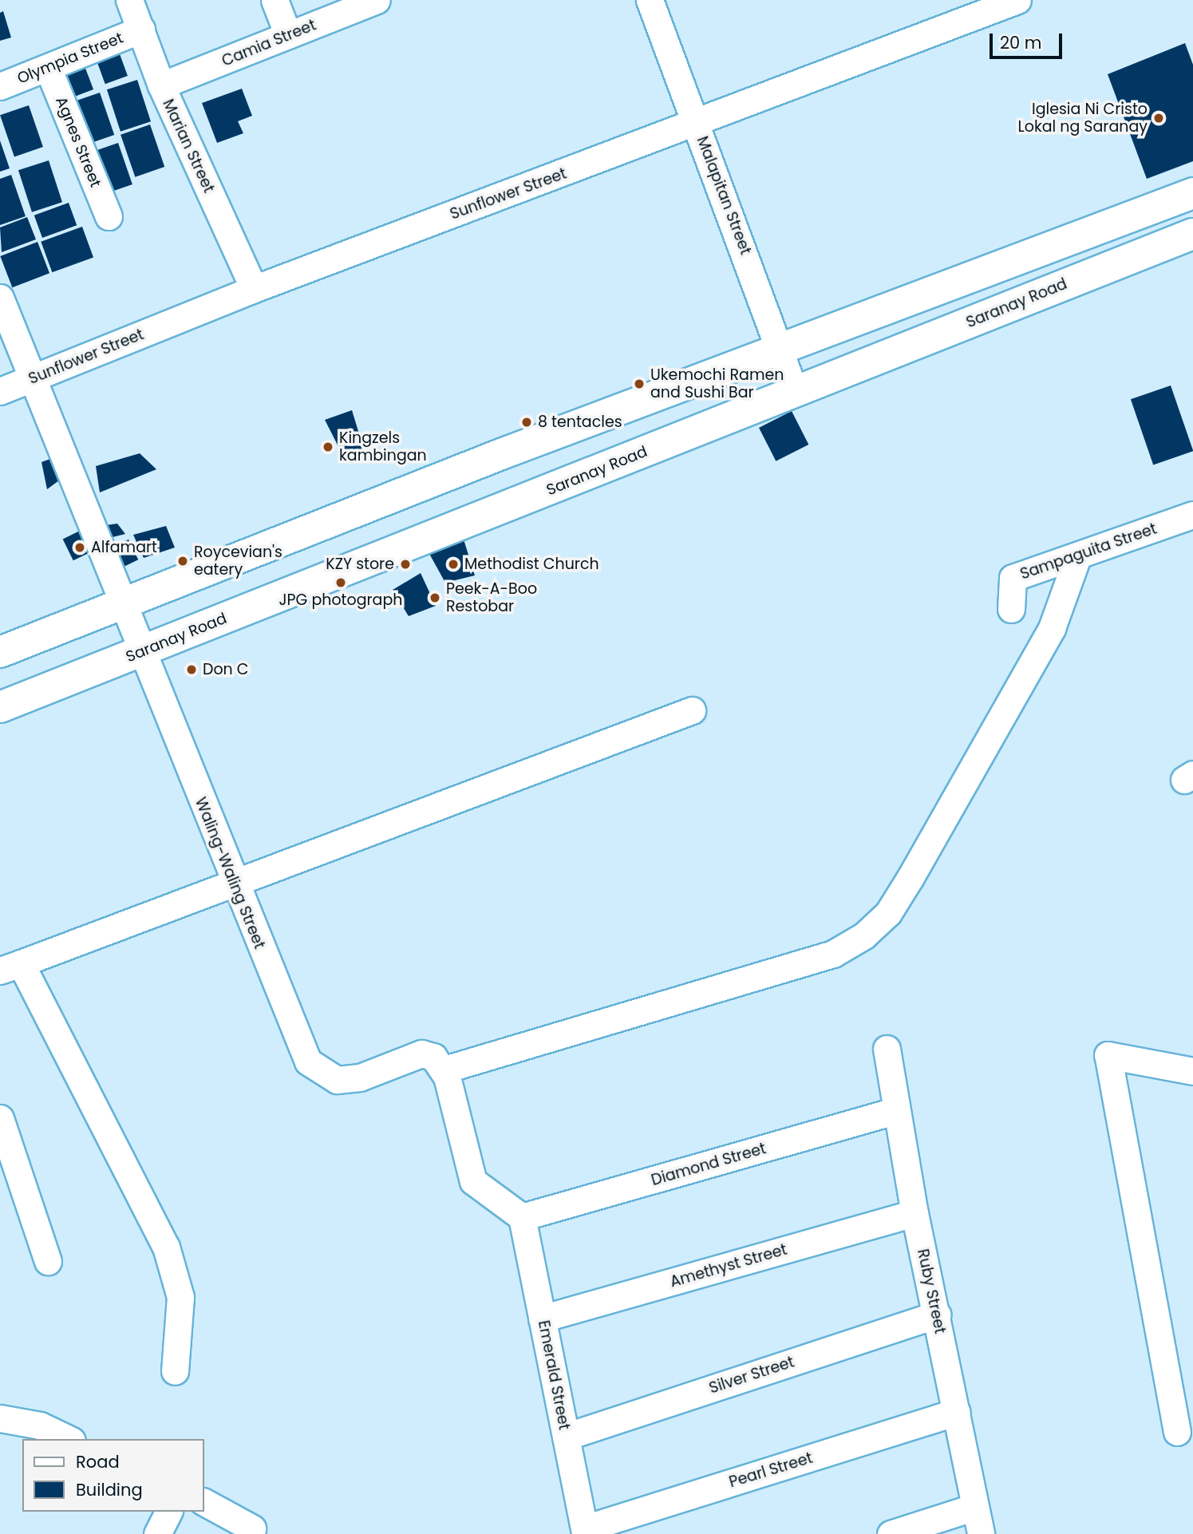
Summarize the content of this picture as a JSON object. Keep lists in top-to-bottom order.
{
  "streets": {
    "street": [
      "Camia Street",
      "Olympia Street",
      "Agnes Street",
      "Marian Street",
      "Sunflower Street",
      "Malapitan Street",
      "Saranay Road",
      "Sampaguita Street",
      "Waling-Waling Street",
      "Diamond Street",
      "Amethyst Street",
      "Ruby Street",
      "Emerald Street",
      "Silver Street",
      "Pearl Street"
    ]
  },
  "crossings": [
    ["Camia Street", "Marian Street"],
    ["Olympia Street", "Agnes Street"],
    ["Olympia Street", "Marian Street"],
    ["Marian Street", "Sunflower Street"],
    ["Sunflower Street", "Malapitan Street"],
    ["Sunflower Street", "Waling-Waling Street"],
    ["Malapitan Street", "Saranay Road"],
    ["Saranay Road", "Waling-Waling Street"],
    ["Diamond Street", "Ruby Street"],
    ["Diamond Street", "Emerald Street"],
    ["Amethyst Street", "Ruby Street"],
    ["Amethyst Street", "Emerald Street"],
    ["Ruby Street", "Silver Street"],
    ["Ruby Street", "Pearl Street"],
    ["Emerald Street", "Silver Street"],
    ["Emerald Street", "Pearl Street"]
  ],
  "places": [
    "Iglesia Ni Cristo Lokal ng Saranay",
    "Ukemochi Ramen and Sushi Bar",
    "8 tentacles",
    "Kingzels kambingan",
    "Alfamart",
    "Roycevian's eatery",
    "KZY store",
    "Methodist Church",
    "JPG photograph",
    "Peek-A-Boo Restobar",
    "Don C"
  ],
  "legend": ["Road", "Building"],
  "scale_bar": "20 m"
}
